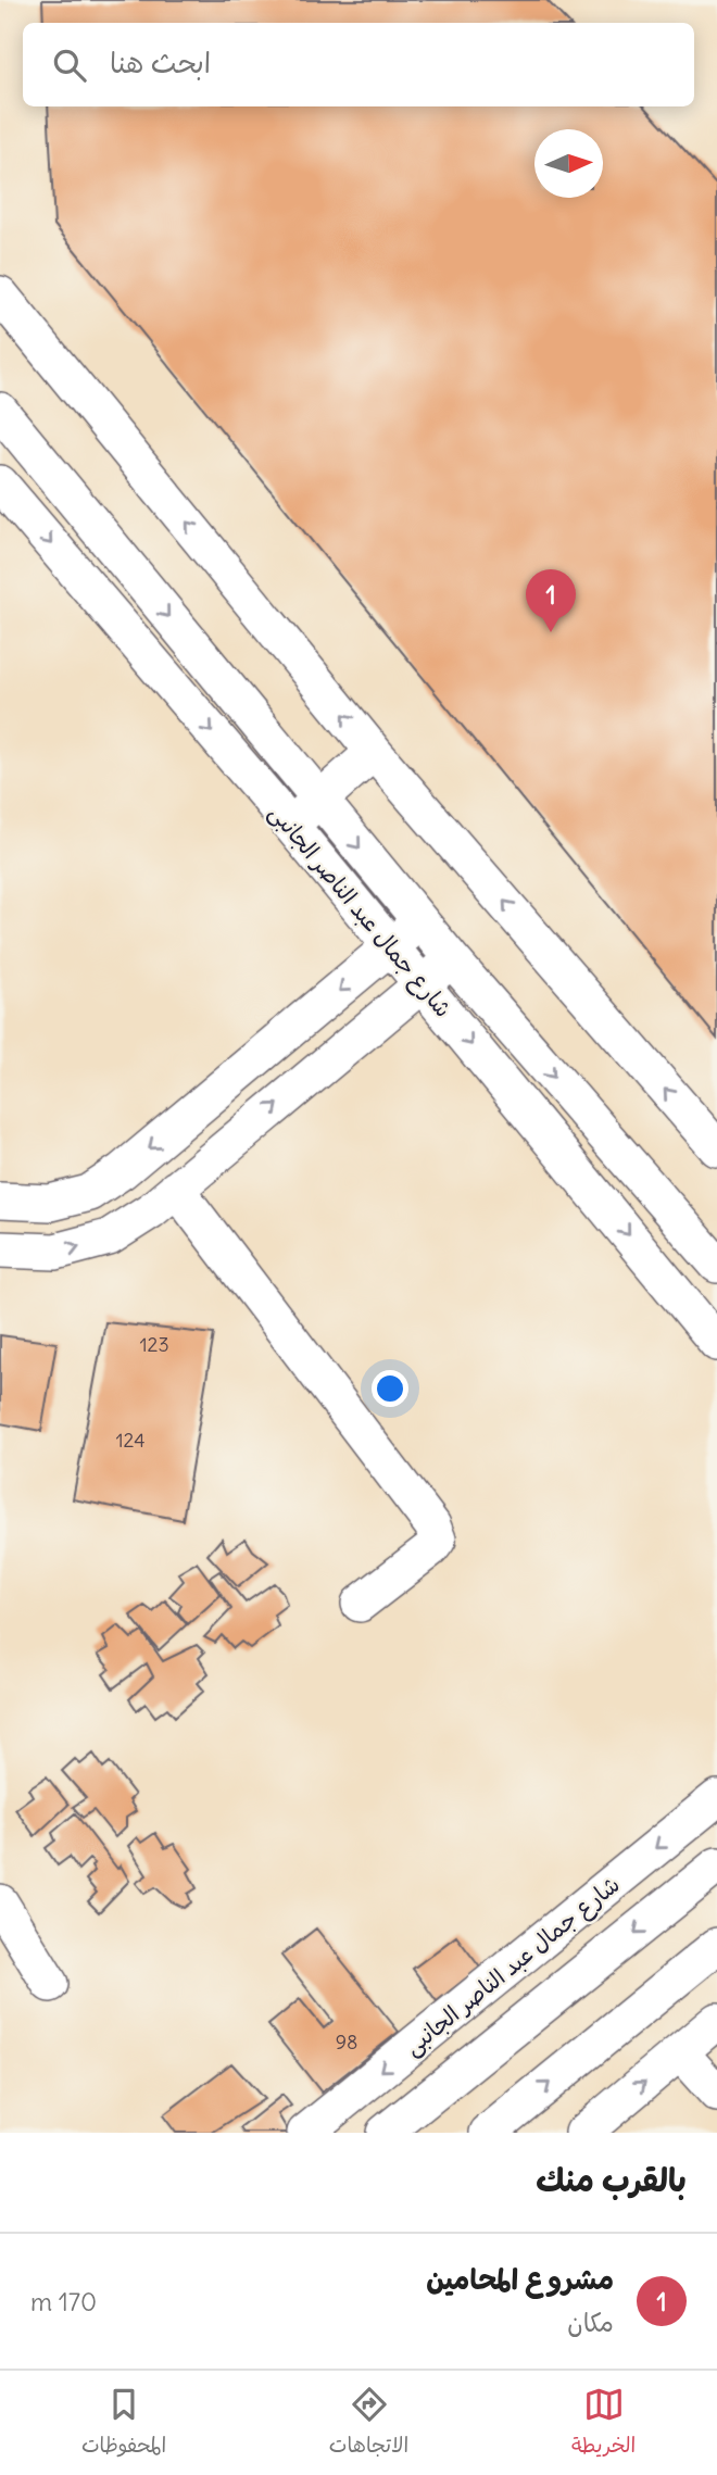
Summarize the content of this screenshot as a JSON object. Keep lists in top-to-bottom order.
{
  "streets": {
    "street": ["شارع جمال عبد الناصر الجانبى"]
  },
  "house_numbers": ["123", "124", "98"],
  "north": "right",
  "page": {
    "search": "ابحث هنا",
    "pins": "1",
    "heading": "بالقرب منك",
    "list": [
      {
        "mark": "1",
        "name": "مشروع المحامين",
        "note": "مكان",
        "value": "170 m"
      }
    ],
    "nav": ["الخريطة", "الاتجاهات", "المحفوظات"]
  }
}
